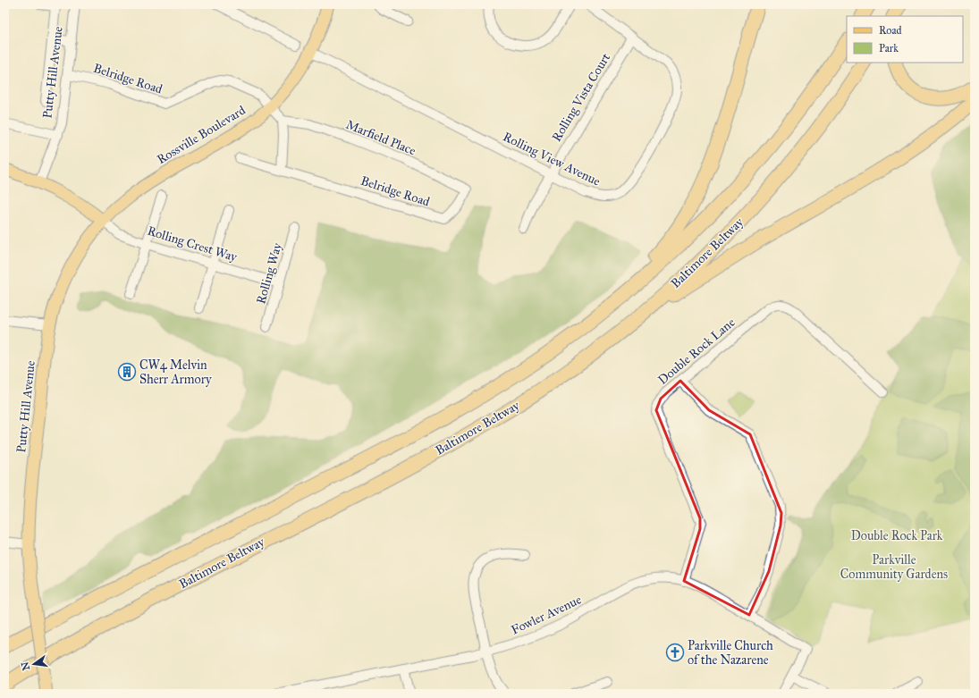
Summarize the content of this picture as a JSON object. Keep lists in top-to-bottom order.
{
  "streets": {
    "highway": ["Baltimore Beltway"],
    "main road": ["Putty Hill Avenue", "Rossville Boulevard"],
    "street": [
      "Belridge Road",
      "Rolling Vista Court",
      "Marfield Place",
      "Rolling View Avenue",
      "Rolling Crest Way",
      "Rolling Way",
      "Double Rock Lane",
      "Fowler Avenue"
    ]
  },
  "crossings": [
    ["Putty Hill Avenue", "Belridge Road"],
    ["Putty Hill Avenue", "Rossville Boulevard"],
    ["Putty Hill Avenue", "Rolling Crest Way"],
    ["Belridge Road", "Rossville Boulevard"],
    ["Belridge Road", "Marfield Place"],
    ["Rolling Vista Court", "Rolling View Avenue"],
    ["Rossville Boulevard", "Rolling View Avenue"],
    ["Rossville Boulevard", "Rolling Crest Way"],
    ["Rolling Crest Way", "Rolling Way"],
    ["Double Rock Lane", "Fowler Avenue"]
  ],
  "parks": ["Double Rock Park", "Parkville Community Gardens"],
  "places": {
    "building": ["CW4 Melvin Sherr Armory"],
    "church": ["Parkville Church of the Nazarene"]
  },
  "legend": ["Road", "Park"],
  "north": "left"
}
